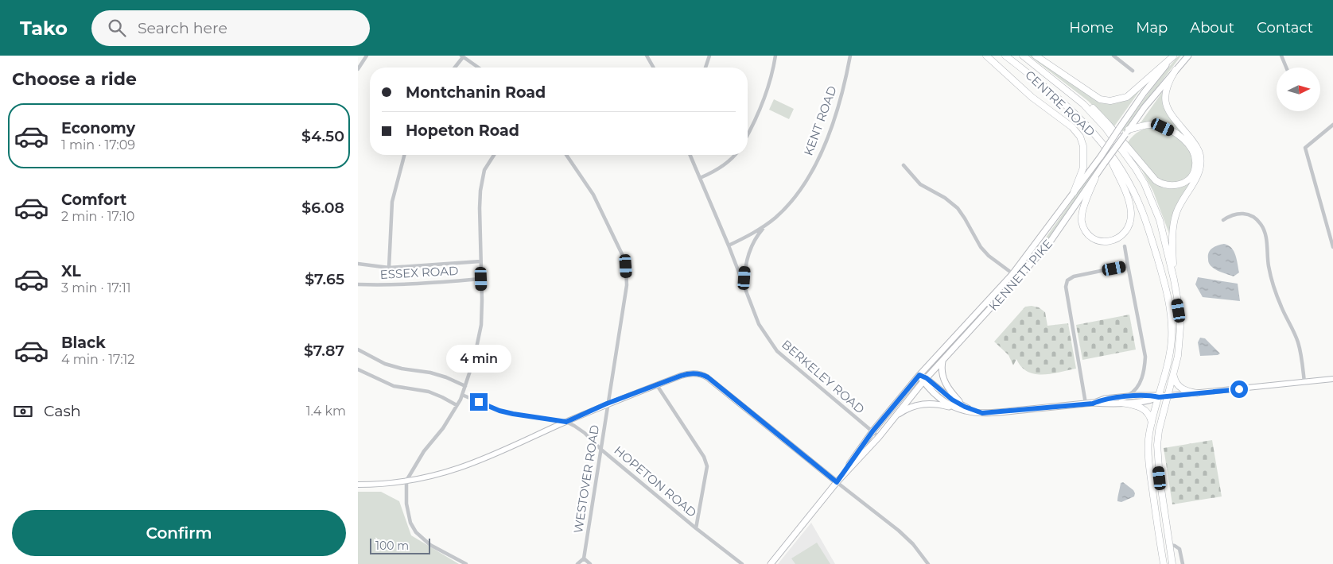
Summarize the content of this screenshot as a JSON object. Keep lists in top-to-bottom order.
{
  "streets": {
    "highway": ["CENTRE ROAD"],
    "main road": ["KENNETT PIKE"],
    "street": [
      "KENT ROAD",
      "ESSEX ROAD",
      "BERKELEY ROAD",
      "WESTOVER ROAD",
      "HOPETON ROAD"
    ]
  },
  "crossings": [
    ["KENT ROAD", "BERKELEY ROAD"],
    ["KENNETT PIKE", "BERKELEY ROAD"],
    ["WESTOVER ROAD", "HOPETON ROAD"]
  ],
  "scale_bar": "100 m",
  "north": "right",
  "page": {
    "header": "Tako",
    "search": "Search here",
    "nav": [
      "Home",
      "Map",
      "About",
      "Contact"
    ],
    "heading": "Choose a ride",
    "banner": ["Montchanin Road", "Hopeton Road"],
    "list": [
      {
        "name": "Economy",
        "note": "1 min · 17:09",
        "value": "$4.50"
      },
      {
        "name": "Comfort",
        "note": "2 min · 17:10",
        "value": "$6.08"
      },
      {
        "name": "XL",
        "note": "3 min · 17:11",
        "value": "$7.65"
      },
      {
        "name": "Black",
        "note": "4 min · 17:12",
        "value": "$7.87"
      }
    ],
    "bubble": "4 min",
    "pay": ["Cash", "1.4 km"],
    "buttons": "Confirm",
    "scale": "100 m"
  }
}
